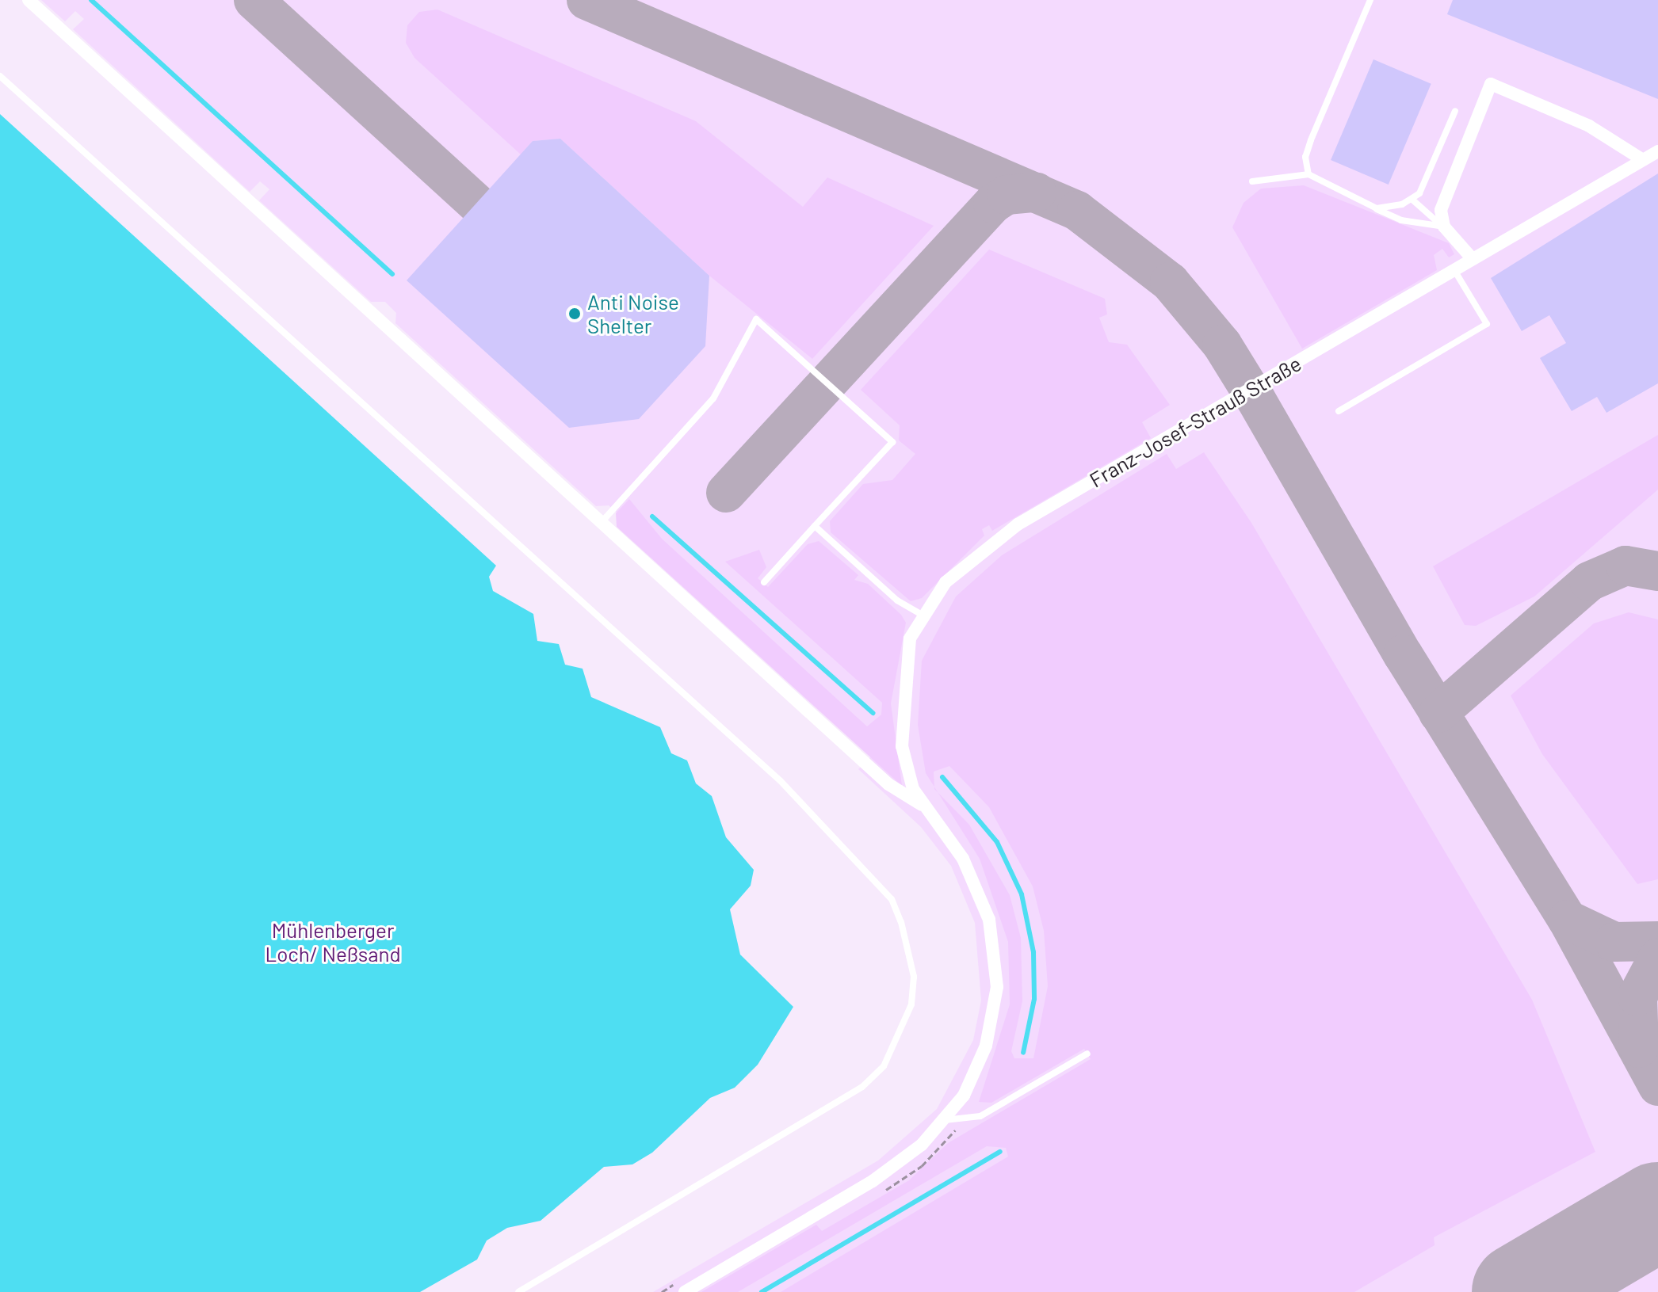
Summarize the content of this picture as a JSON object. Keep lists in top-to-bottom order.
{
  "streets": {
    "street": ["Franz-Josef-Strauß Straße"]
  },
  "parks": ["Mühlenberger Loch/ Neßsand"],
  "places": ["Anti Noise Shelter"]
}
